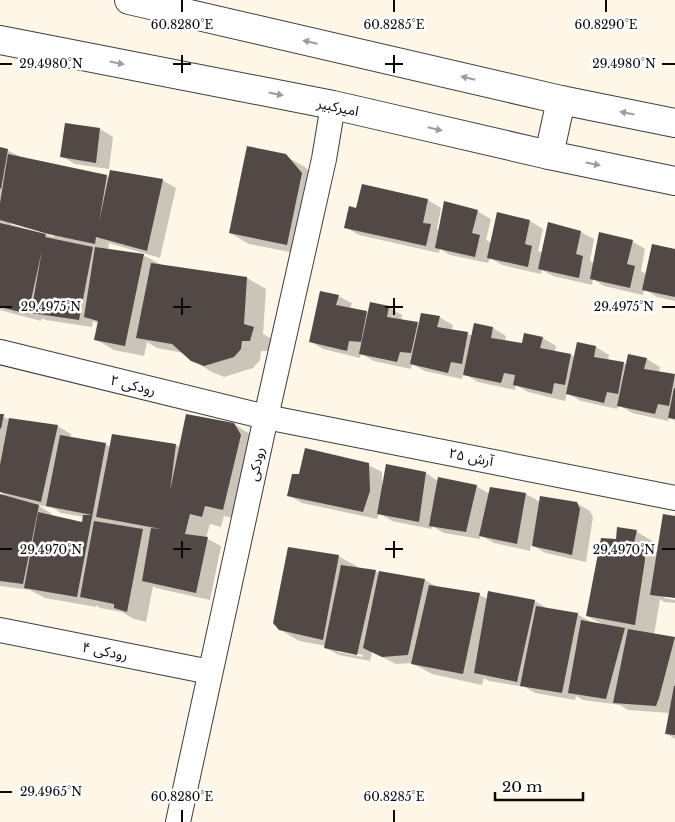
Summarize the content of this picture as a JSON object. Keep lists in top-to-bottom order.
{
  "streets": {
    "street": [
      "امیرکبیر",
      "رودکی ۲",
      "آرش ۲۵",
      "رودکی",
      "رودکی ۴"
    ]
  },
  "crossings": [
    ["امیرکبیر", "رودکی"],
    ["رودکی ۲", "آرش ۲۵"],
    ["رودکی ۲", "رودکی"],
    ["آرش ۲۵", "رودکی"],
    ["رودکی", "رودکی ۴"]
  ],
  "scale_bar": "20 m",
  "coordinates": [
    "60.8280°E",
    "60.8285°E",
    "60.8290°E",
    "29.4980°N",
    "29.4975°N",
    "29.4970°N",
    "29.4965°N"
  ]
}
